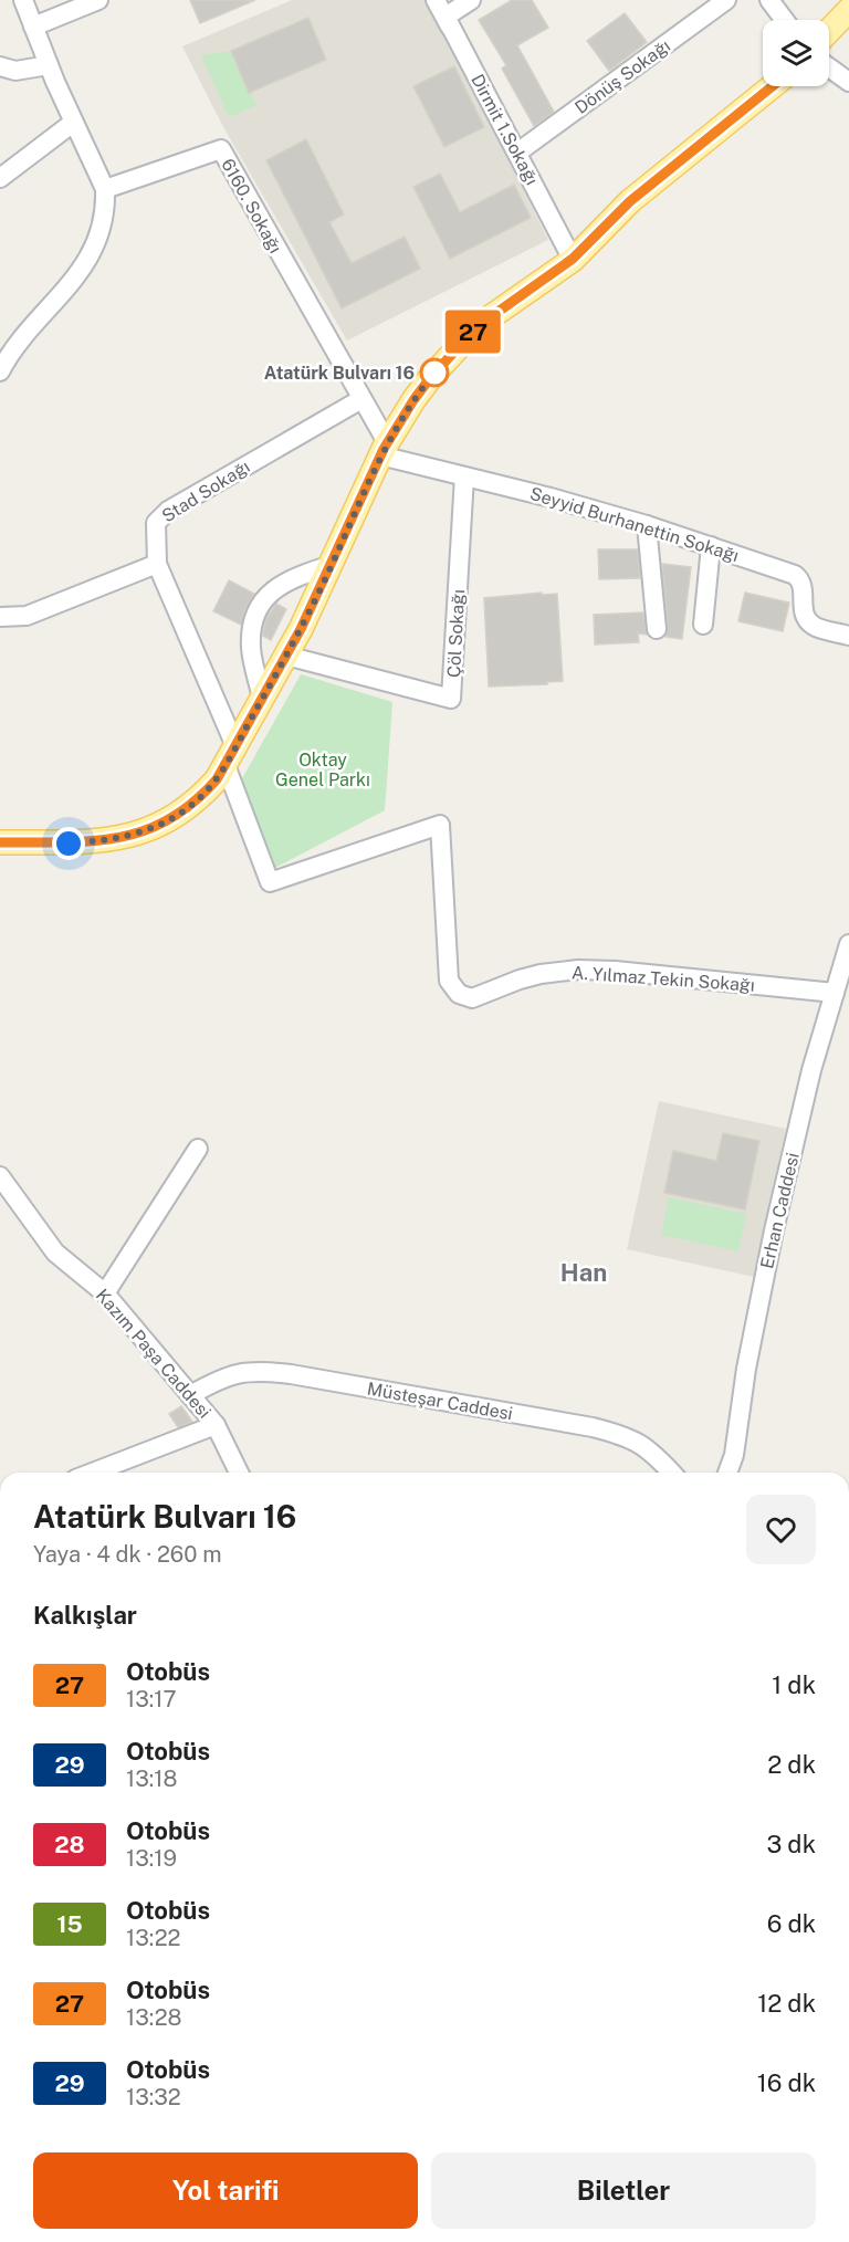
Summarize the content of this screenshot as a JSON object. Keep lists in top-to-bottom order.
{
  "streets": {
    "street": [
      "Dönüş Sokağı",
      "Dirmit 1.Sokağı",
      "6160. Sokağı",
      "Stad Sokağı",
      "Seyyid Burhanettin Sokağı",
      "Çöl Sokağı",
      "A. Yılmaz Tekin Sokağı",
      "Erhan Caddesi",
      "Kazım Paşa Caddesi",
      "Müsteşar Caddesi"
    ]
  },
  "crossings": [
    ["Dönüş Sokağı", "Dirmit 1.Sokağı"],
    ["6160. Sokağı", "Stad Sokağı"],
    ["6160. Sokağı", "Seyyid Burhanettin Sokağı"],
    ["Stad Sokağı", "A. Yılmaz Tekin Sokağı"],
    ["Seyyid Burhanettin Sokağı", "Çöl Sokağı"],
    ["A. Yılmaz Tekin Sokağı", "Erhan Caddesi"],
    ["Kazım Paşa Caddesi", "Müsteşar Caddesi"]
  ],
  "districts": ["Han"],
  "parks": ["Oktay Genel Parkı"],
  "places": ["Atatürk Bulvarı 16"],
  "lines": ["bus line 27"],
  "page": {
    "on_map": "27",
    "heading": [
      ["Atatürk Bulvarı 16", "Yaya · 4 dk · 260 m"],
      "Kalkışlar"
    ],
    "list": [
      {
        "mark": "27",
        "name": "Otobüs",
        "note": "13:17",
        "value": "1 dk"
      },
      {
        "mark": "29",
        "name": "Otobüs",
        "note": "13:18",
        "value": "2 dk"
      },
      {
        "mark": "28",
        "name": "Otobüs",
        "note": "13:19",
        "value": "3 dk"
      },
      {
        "mark": "15",
        "name": "Otobüs",
        "note": "13:22",
        "value": "6 dk"
      },
      {
        "mark": "27",
        "name": "Otobüs",
        "note": "13:28",
        "value": "12 dk"
      },
      {
        "mark": "29",
        "name": "Otobüs",
        "note": "13:32",
        "value": "16 dk"
      }
    ],
    "buttons": ["Yol tarifi", "Biletler"]
  }
}
